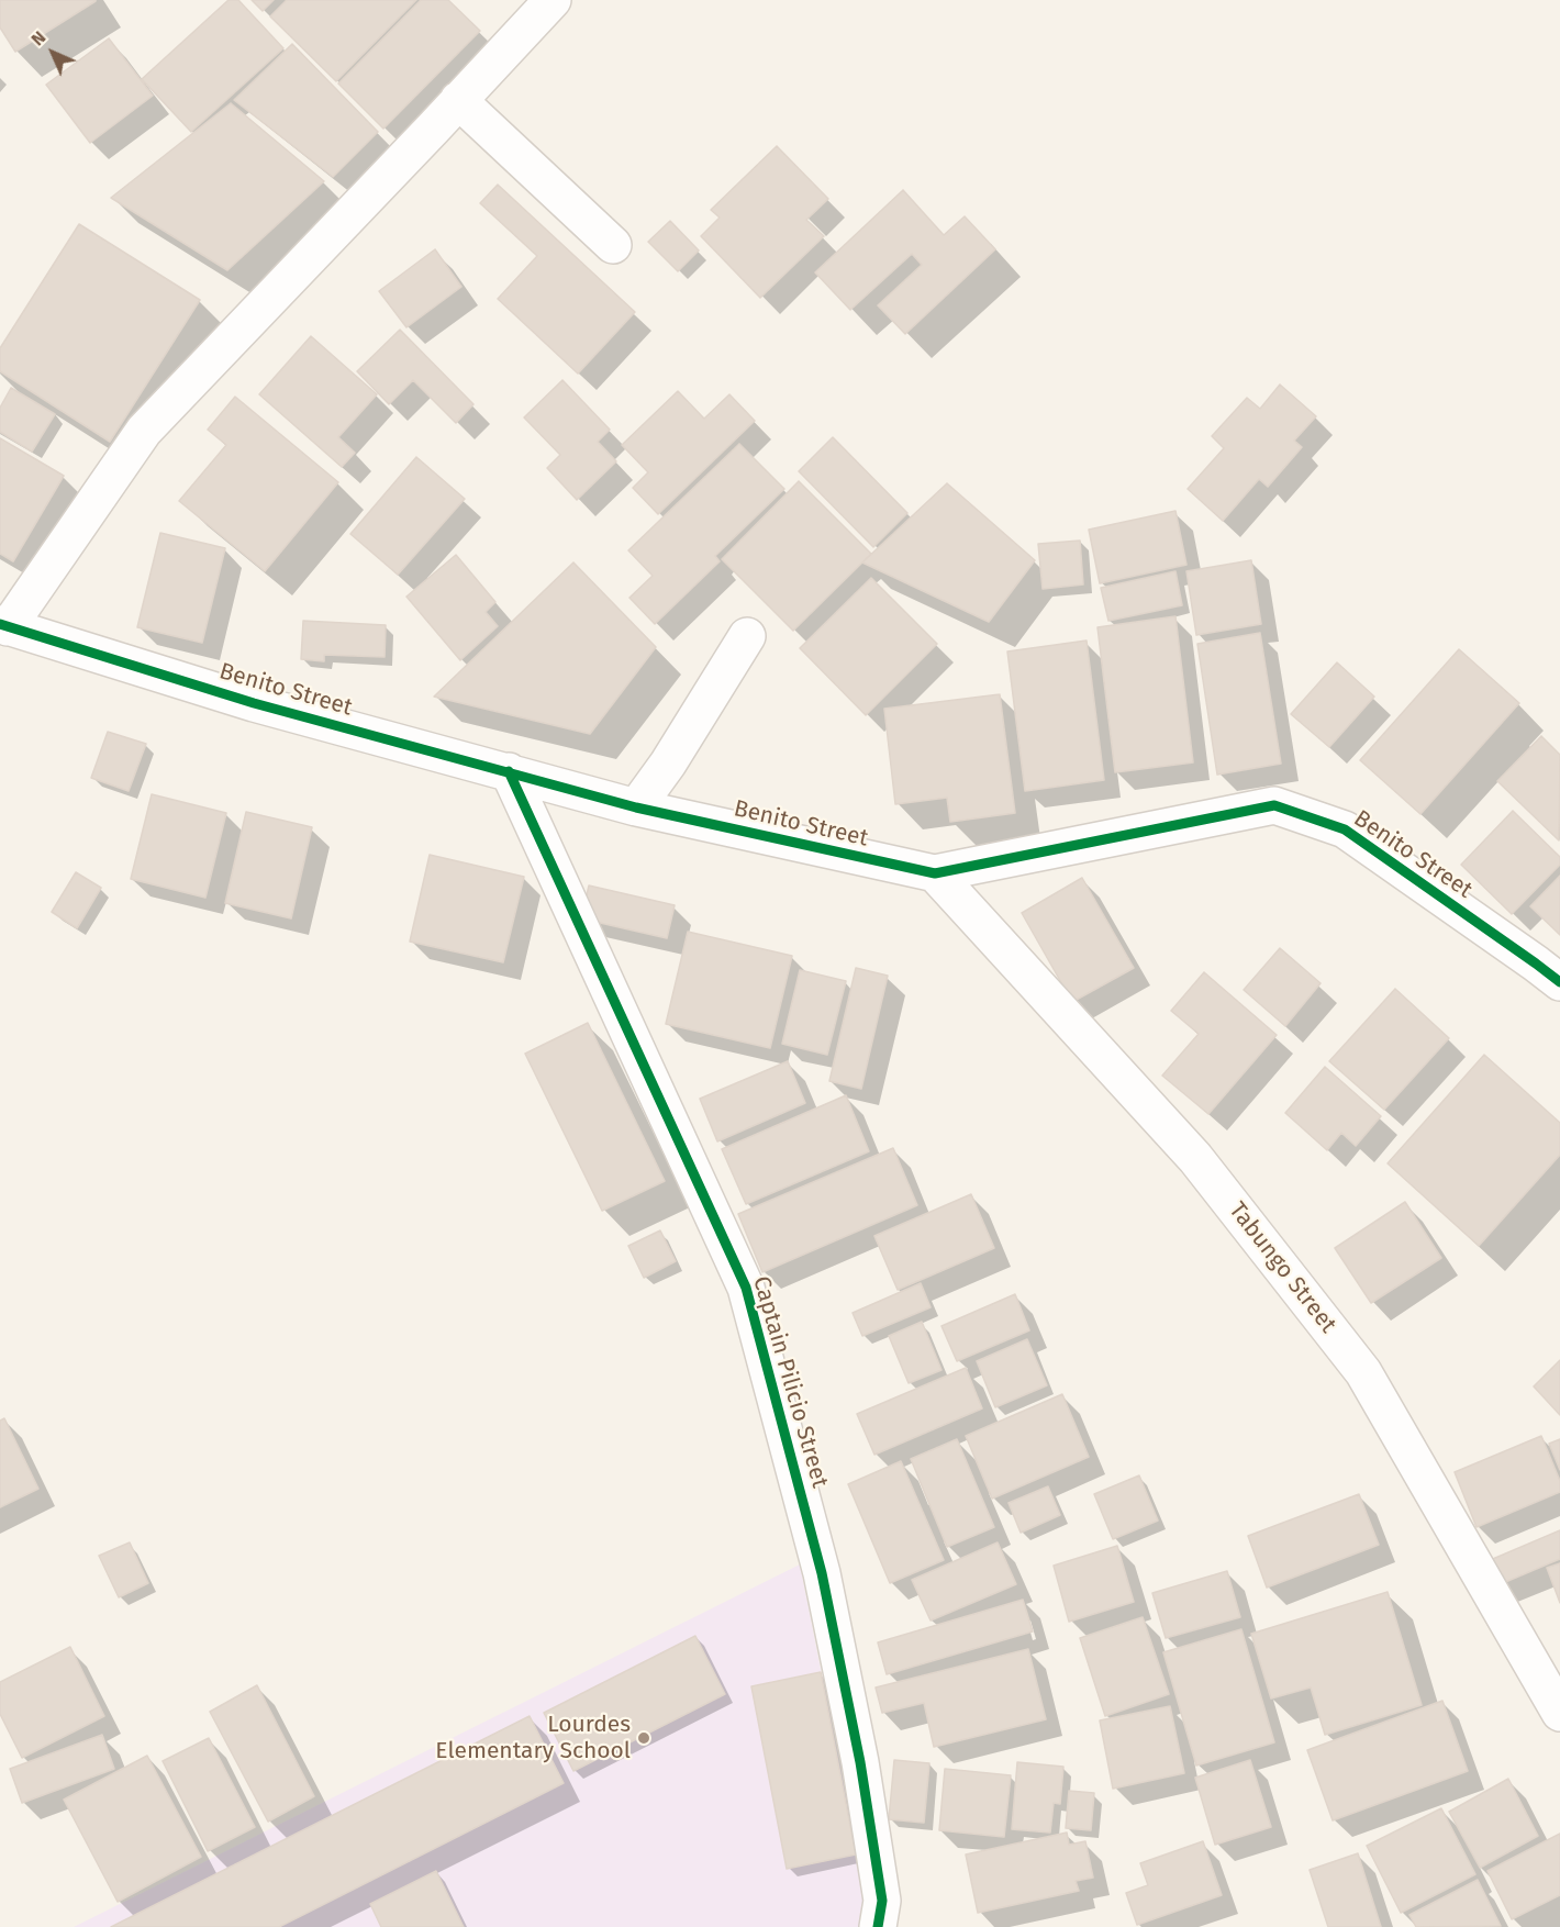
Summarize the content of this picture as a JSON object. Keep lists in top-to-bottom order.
{
  "streets": {
    "street": ["Benito Street", "Tabungo Street", "Captain Pilicio Street"]
  },
  "crossings": [
    ["Benito Street", "Tabungo Street"],
    ["Benito Street", "Captain Pilicio Street"]
  ],
  "places": ["Lourdes Elementary School"],
  "north": "top left"
}
